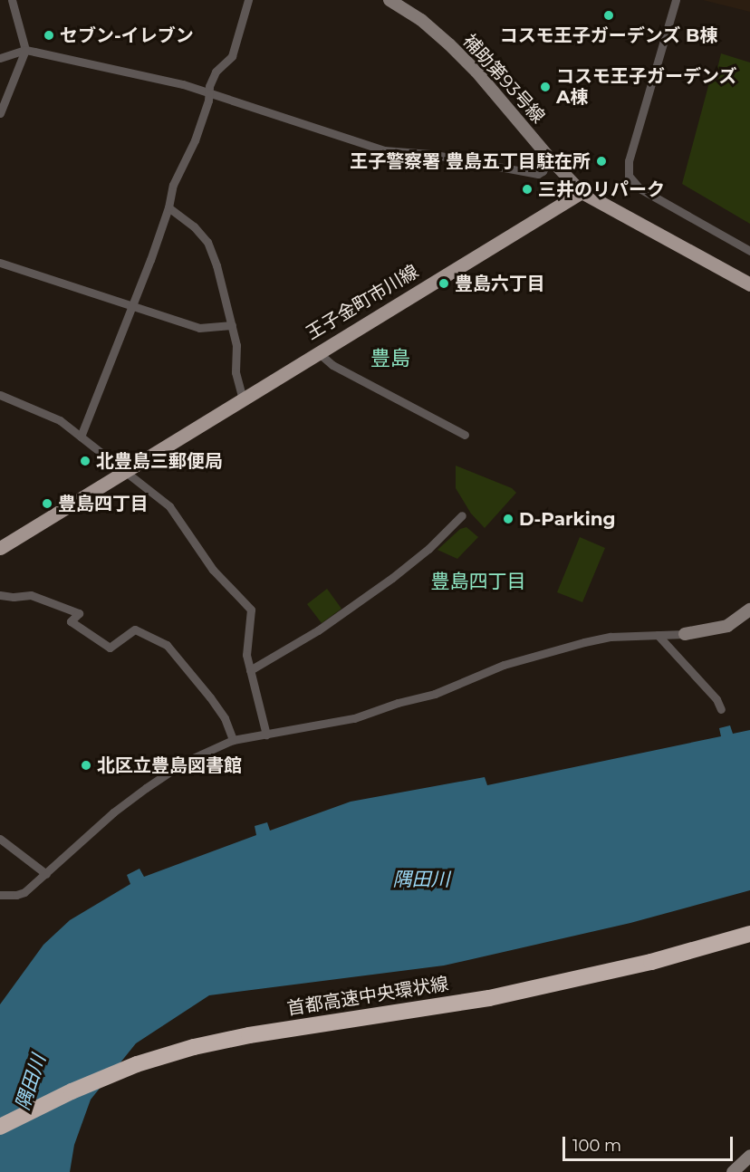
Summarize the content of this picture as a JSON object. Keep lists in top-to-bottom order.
{
  "streets": {
    "highway": ["首都高速中央環状線"],
    "main road": ["王子金町市川線"],
    "street": ["補助第93号線"]
  },
  "crossings": [
    ["補助第93号線", "王子金町市川線"]
  ],
  "districts": ["豊島", "豊島四丁目"],
  "water": ["隅田川"],
  "places": [
    "コスモ王子ガーデンズ B棟",
    "セブン-イレブン",
    "コスモ王子ガーデンズ A棟",
    "王子警察署 豊島五丁目駐在所",
    "三井のリパーク",
    "豊島六丁目",
    "北豊島三郵便局",
    "豊島四丁目",
    "D-Parking",
    "北区立豊島図書館"
  ],
  "scale_bar": "100 m"
}
